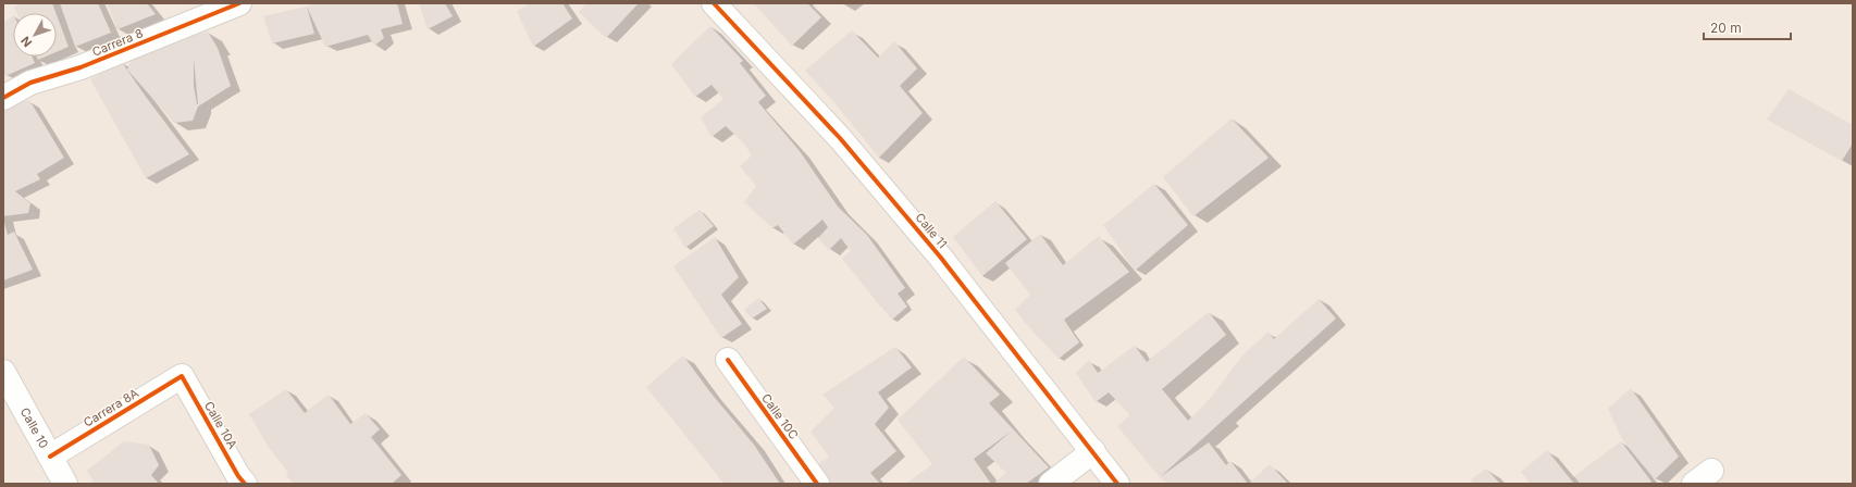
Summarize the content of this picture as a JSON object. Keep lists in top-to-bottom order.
{
  "streets": {
    "street": [
      "Carrera 8",
      "Calle 11",
      "Carrera 8A",
      "Calle 10C",
      "Calle 10A",
      "Calle 10"
    ]
  },
  "crossings": [
    ["Carrera 8A", "Calle 10A"],
    ["Carrera 8A", "Calle 10"]
  ],
  "scale_bar": "20 m",
  "north": "bottom left"
}
